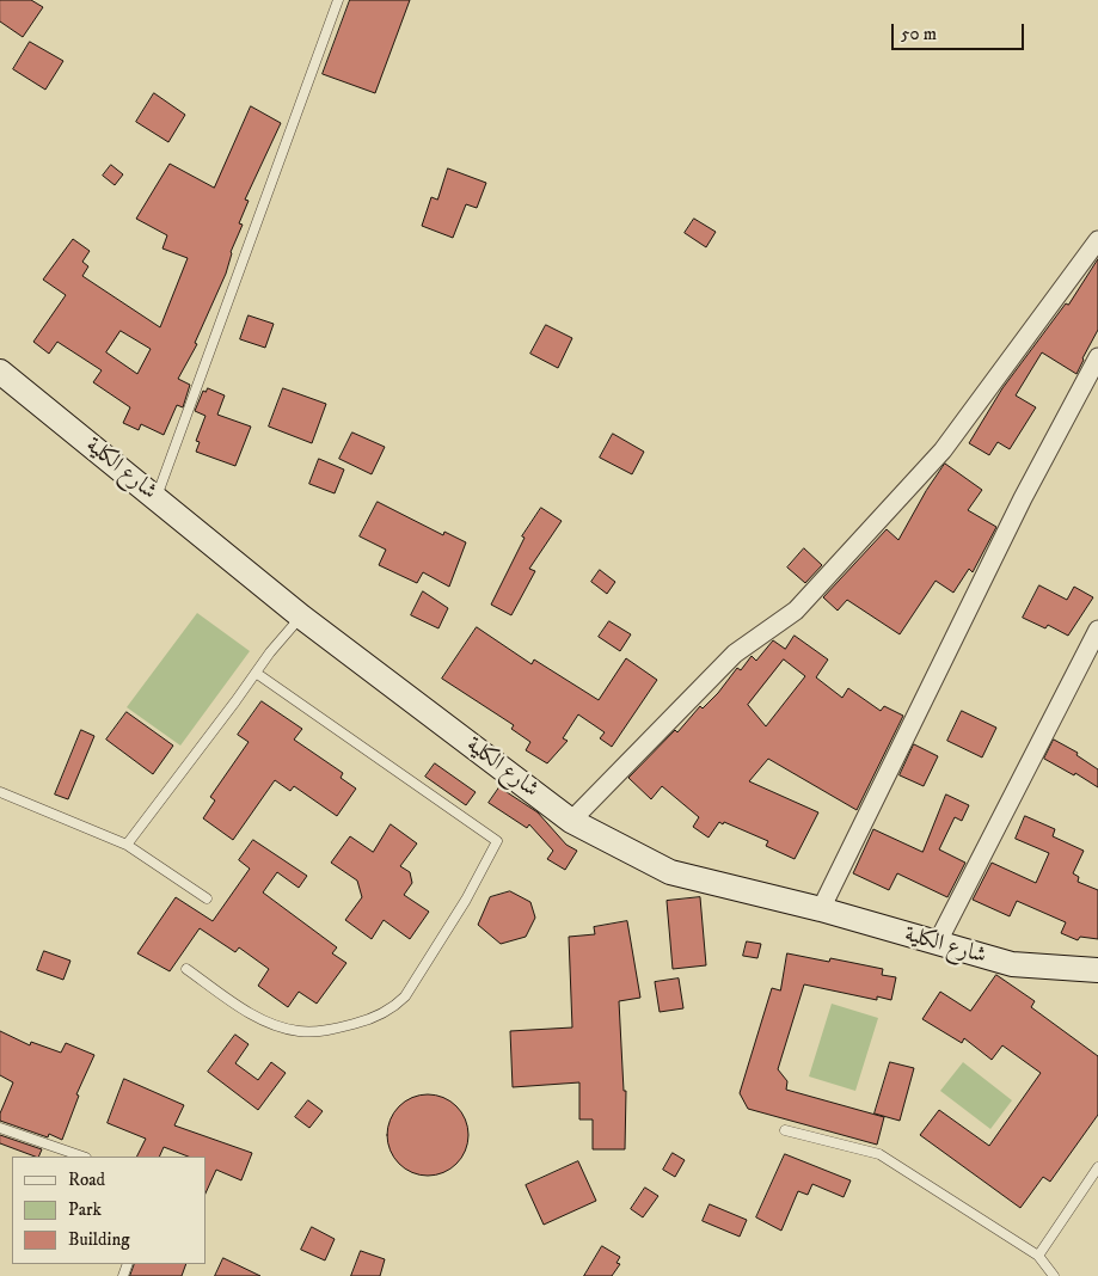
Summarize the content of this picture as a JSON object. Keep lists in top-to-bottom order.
{
  "streets": {
    "street": ["شارع الكلية"]
  },
  "legend": ["Road", "Park", "Building"],
  "scale_bar": "50 m"
}
